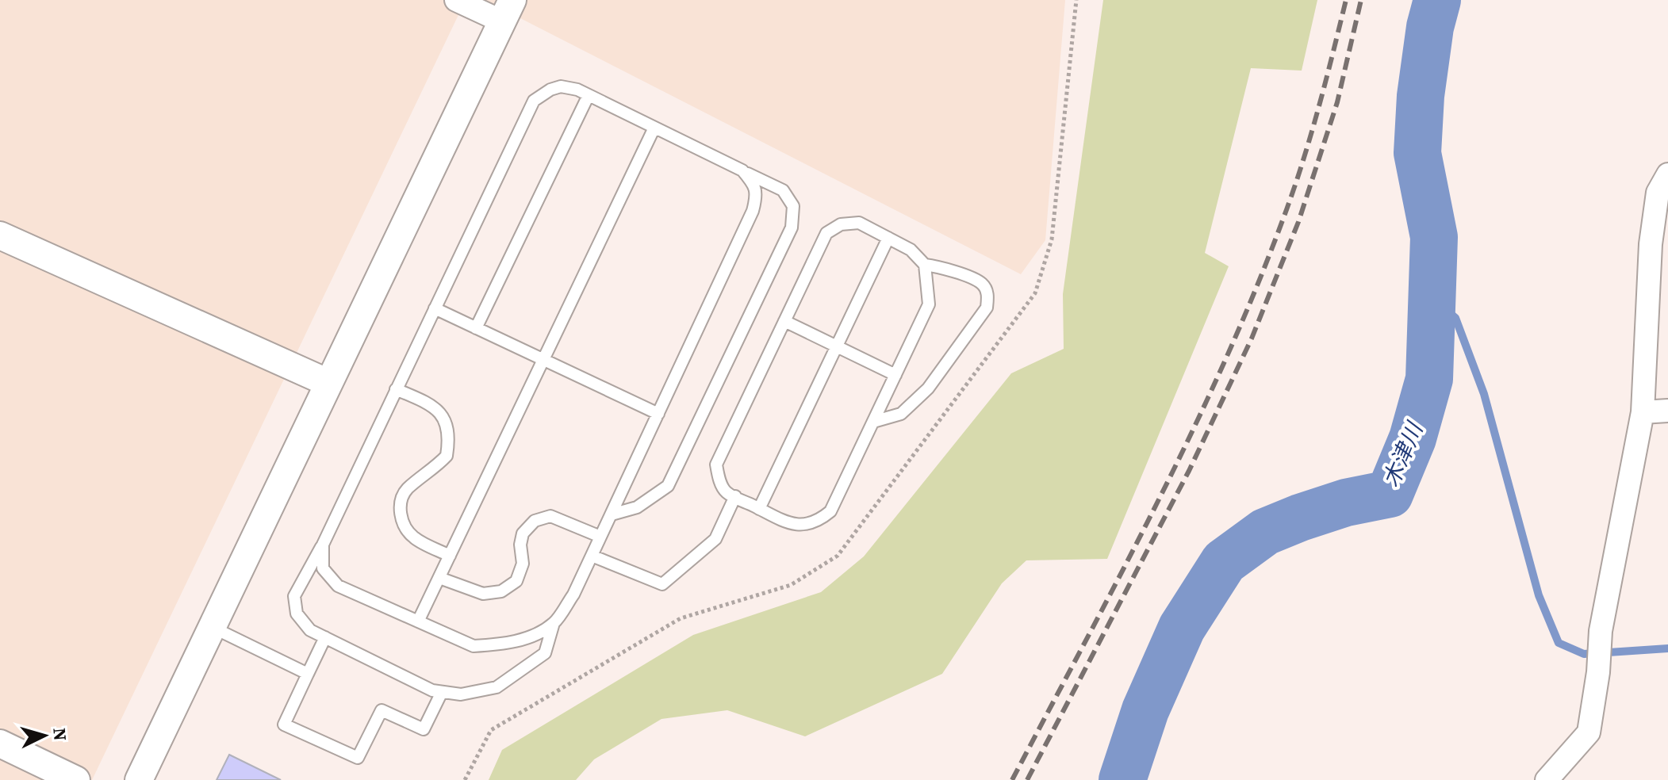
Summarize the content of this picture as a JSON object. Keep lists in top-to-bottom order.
{
  "water": ["木津川"],
  "north": "right"
}
